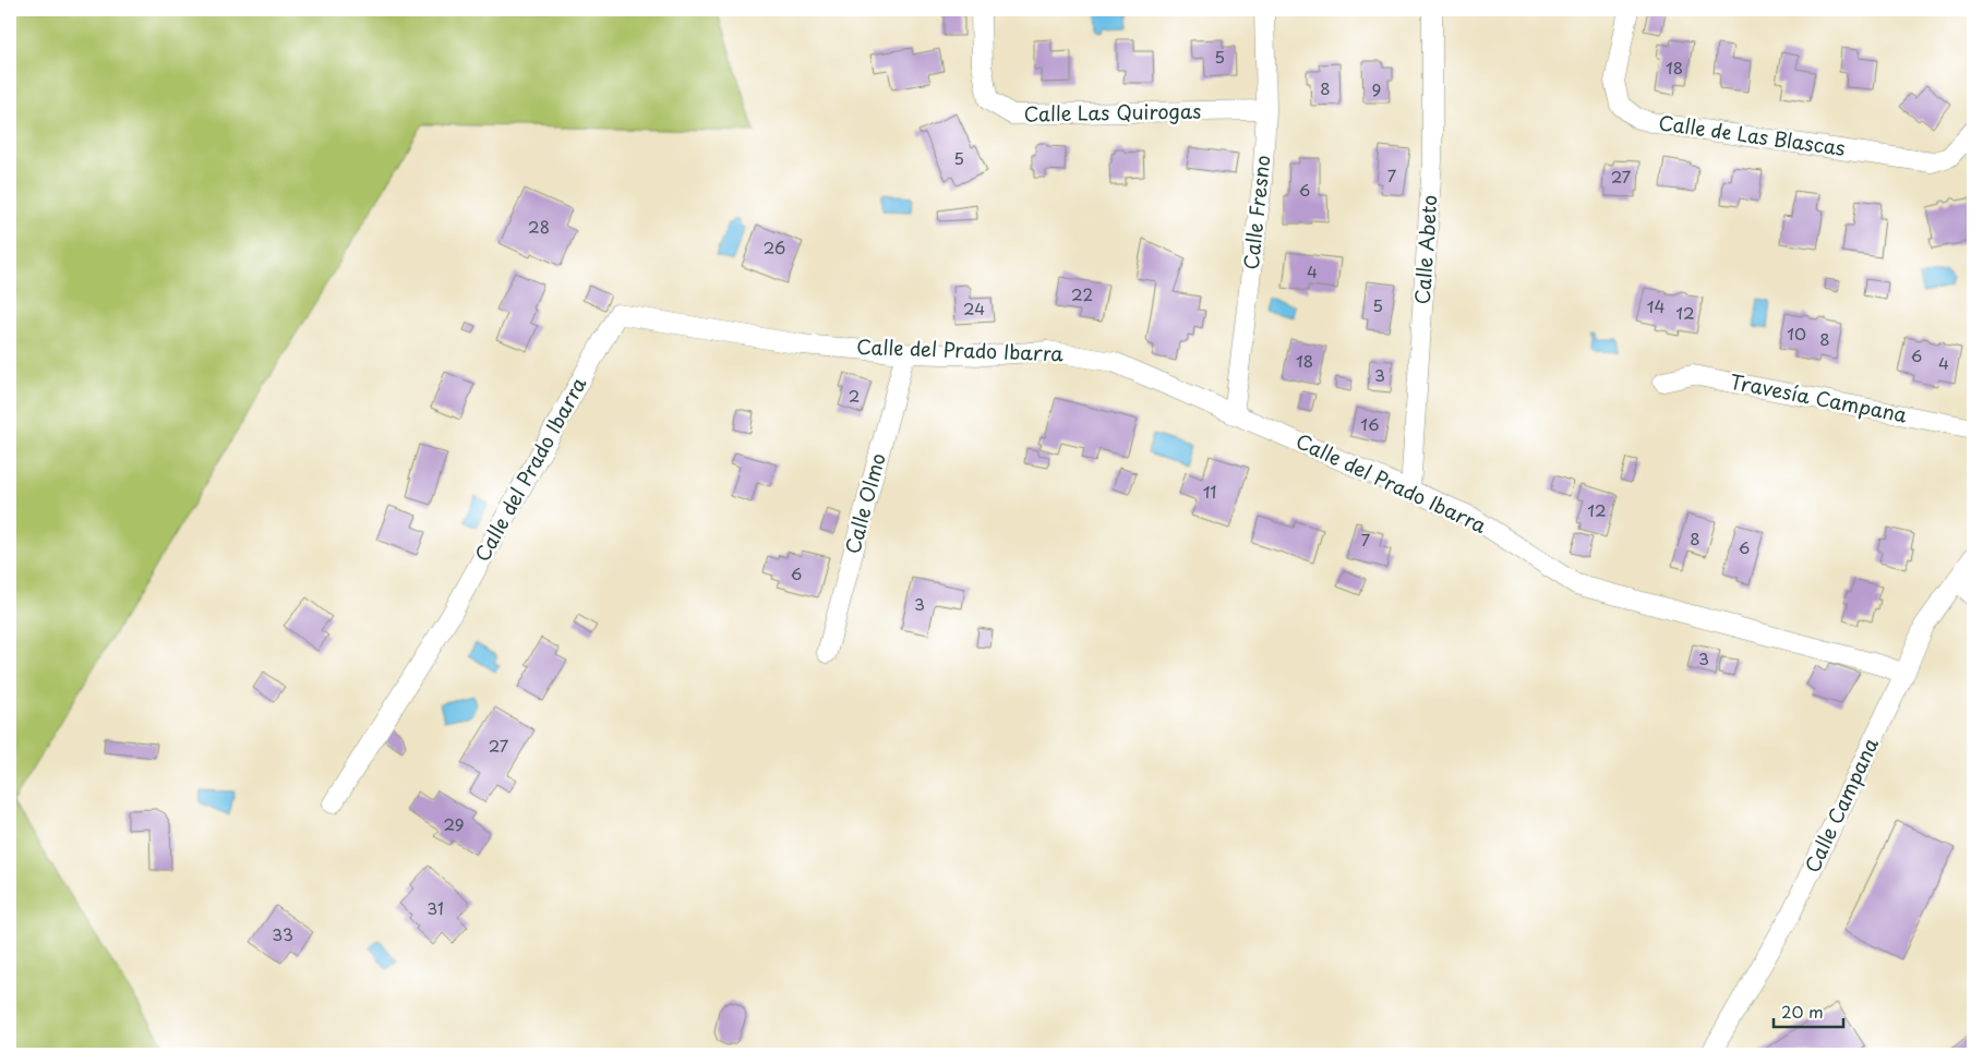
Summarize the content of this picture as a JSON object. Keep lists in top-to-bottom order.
{
  "streets": {
    "street": [
      "Calle Las Quirogas",
      "Calle de Las Blascas",
      "Calle Fresno",
      "Calle Abeto",
      "Calle del Prado Ibarra",
      "Travesía Campana",
      "Calle Olmo",
      "Calle Campana"
    ]
  },
  "crossings": [
    ["Calle Las Quirogas", "Calle Fresno"],
    ["Calle Fresno", "Calle del Prado Ibarra"],
    ["Calle Abeto", "Calle del Prado Ibarra"],
    ["Calle del Prado Ibarra", "Calle Olmo"],
    ["Calle del Prado Ibarra", "Calle Campana"]
  ],
  "house_numbers": [
    "5",
    "18",
    "8",
    "9",
    "5",
    "7",
    "27",
    "6",
    "28",
    "26",
    "4",
    "22",
    "5",
    "14",
    "24",
    "12",
    "10",
    "8",
    "6",
    "18",
    "4",
    "3",
    "2",
    "16",
    "11",
    "12",
    "8",
    "7",
    "6",
    "6",
    "3",
    "3",
    "27",
    "29",
    "31",
    "33"
  ],
  "scale_bar": "20 m"
}
